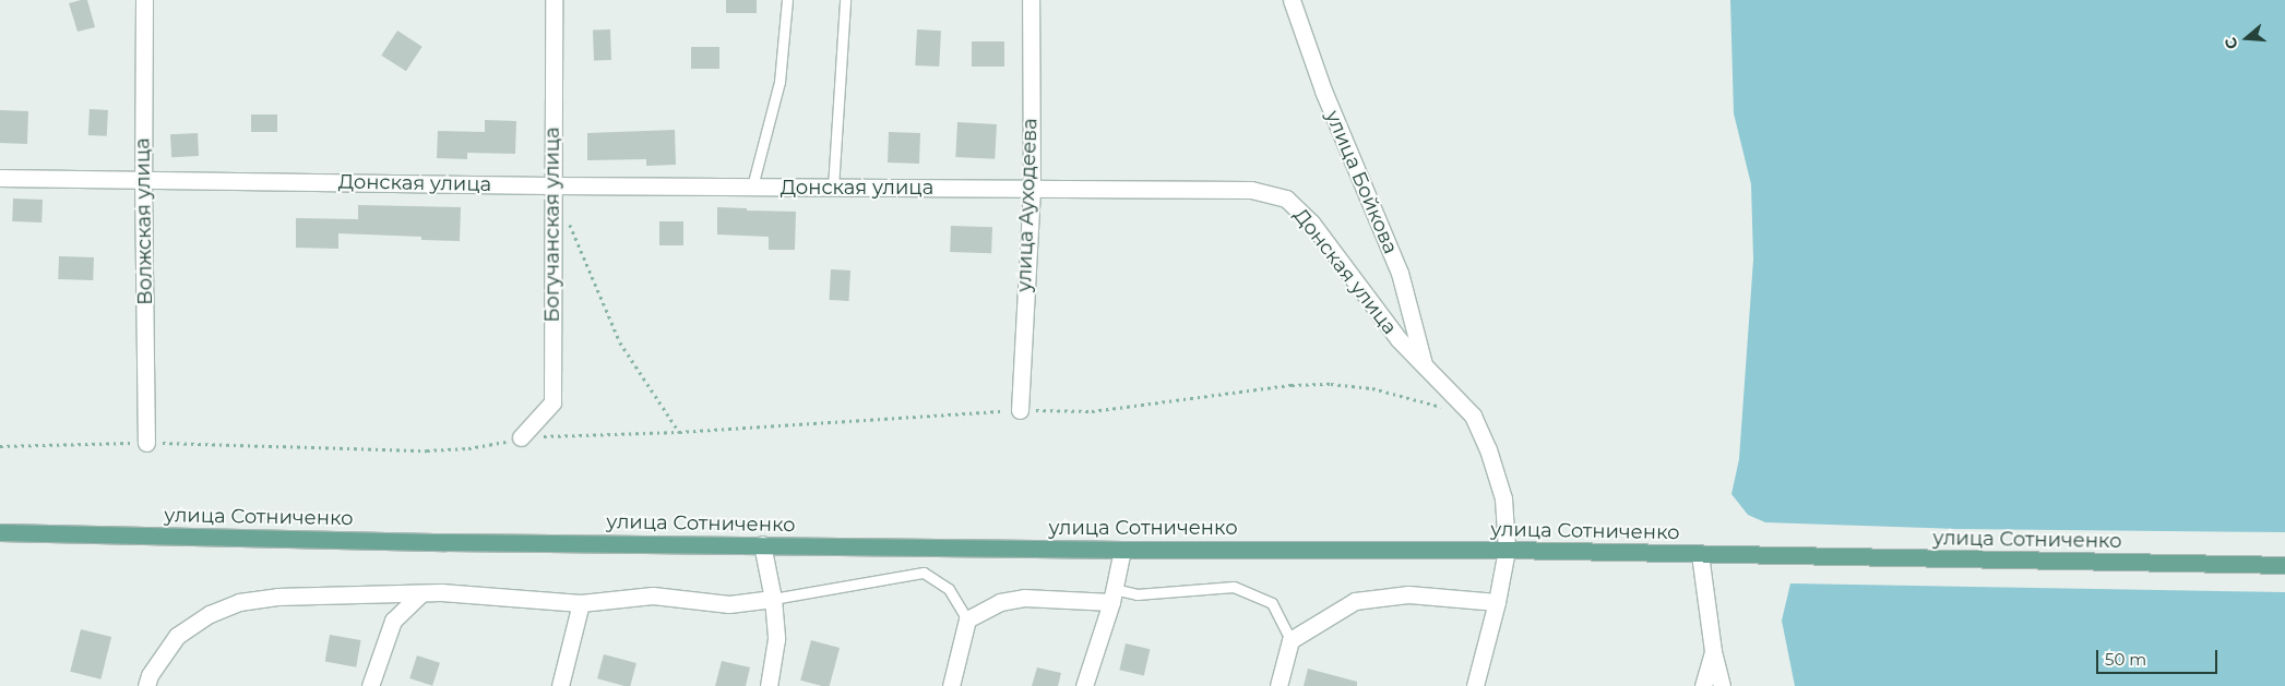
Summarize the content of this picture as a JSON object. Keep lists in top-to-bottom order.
{
  "streets": {
    "main road": ["улица Сотниченко"],
    "street": [
      "улица Бойкова",
      "Донская улица",
      "улица Ауходеева",
      "Волжская улица",
      "Богучанская улица"
    ]
  },
  "crossings": [
    ["улица Бойкова", "Донская улица"],
    ["Донская улица", "улица Ауходеева"],
    ["Донская улица", "Волжская улица"],
    ["Донская улица", "Богучанская улица"],
    ["Донская улица", "улица Сотниченко"]
  ],
  "scale_bar": "50 m",
  "north": "left"
}
